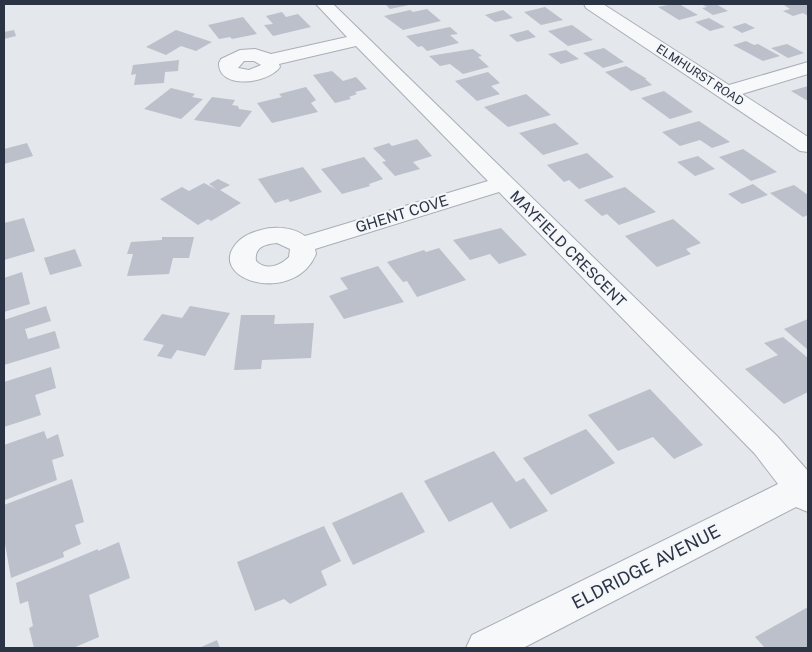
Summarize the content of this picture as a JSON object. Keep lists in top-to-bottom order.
{
  "streets": {
    "street": [
      "ELMHURST ROAD",
      "GHENT COVE",
      "MAYFIELD CRESCENT",
      "ELDRIDGE AVENUE"
    ]
  },
  "crossings": [
    ["GHENT COVE", "MAYFIELD CRESCENT"],
    ["MAYFIELD CRESCENT", "ELDRIDGE AVENUE"]
  ]
}
